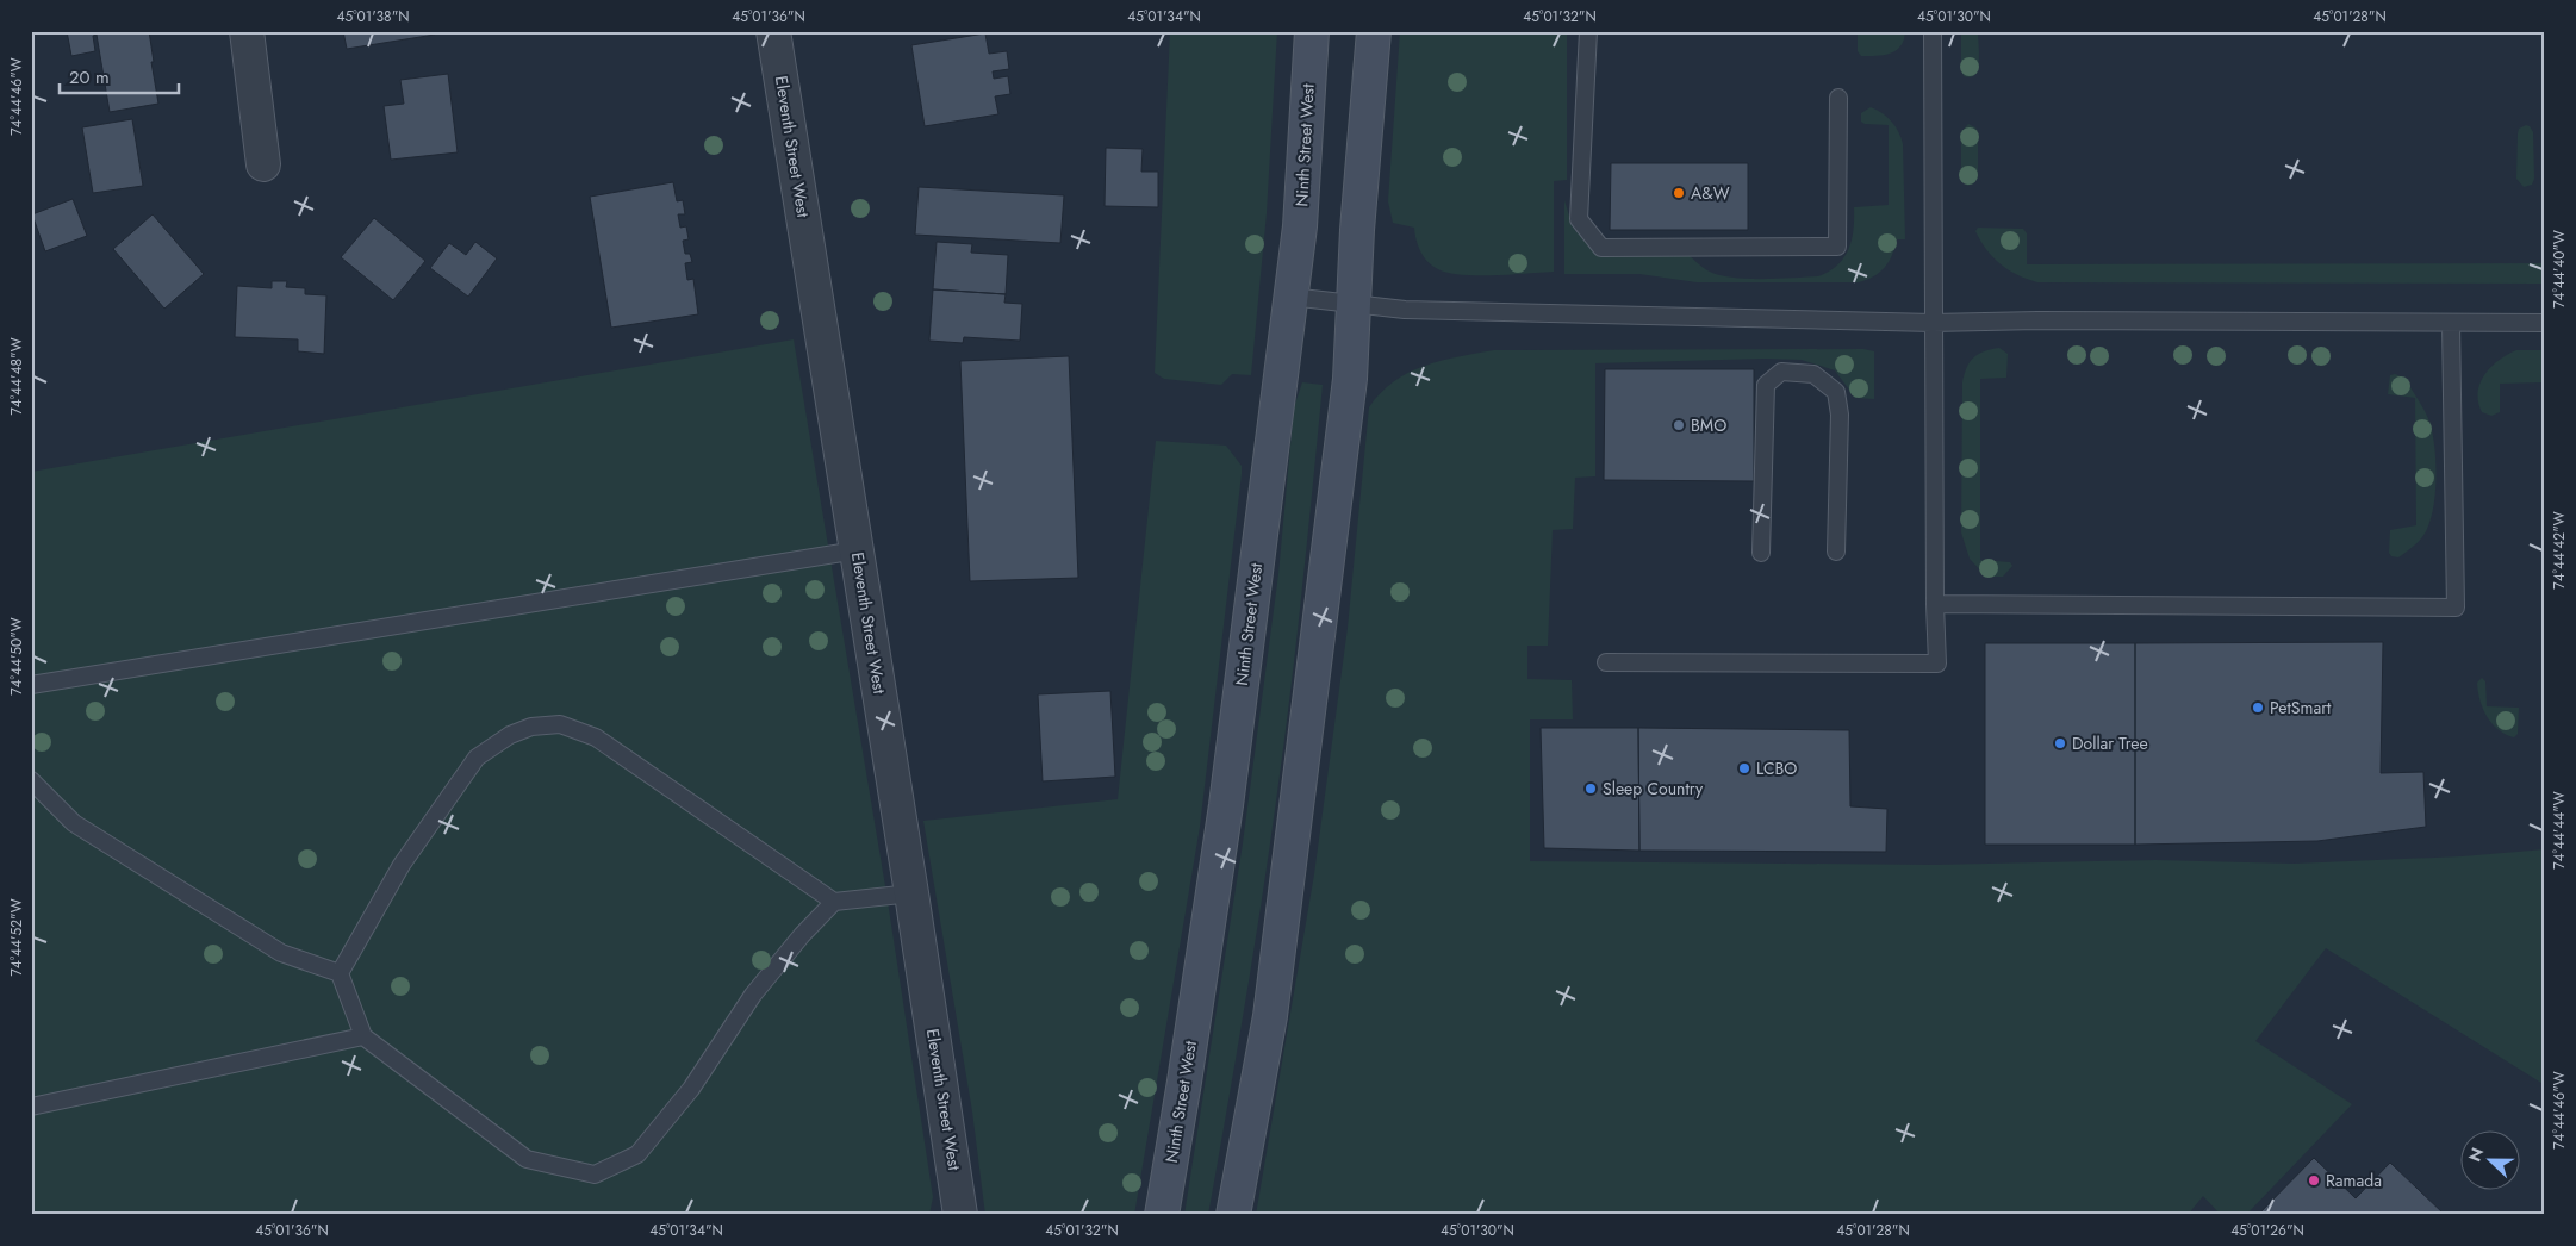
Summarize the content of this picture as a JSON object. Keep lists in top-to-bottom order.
{
  "streets": {
    "main road": ["Ninth Street West"],
    "street": ["Eleventh Street West"]
  },
  "places": [
    "A&W",
    "BMO",
    "PetSmart",
    "Dollar Tree",
    "LCBO",
    "Sleep Country",
    "Ramada"
  ],
  "scale_bar": "20 m",
  "north": "left",
  "coordinates": [
    "45°01'38\"N",
    "45°01'36\"N",
    "45°01'34\"N",
    "45°01'32\"N",
    "45°01'30\"N",
    "45°01'28\"N",
    "74°44'46\"W",
    "74°44'40\"W",
    "74°44'48\"W",
    "74°44'42\"W",
    "74°44'50\"W",
    "74°44'44\"W",
    "74°44'52\"W",
    "45°01'26\"N"
  ]
}
